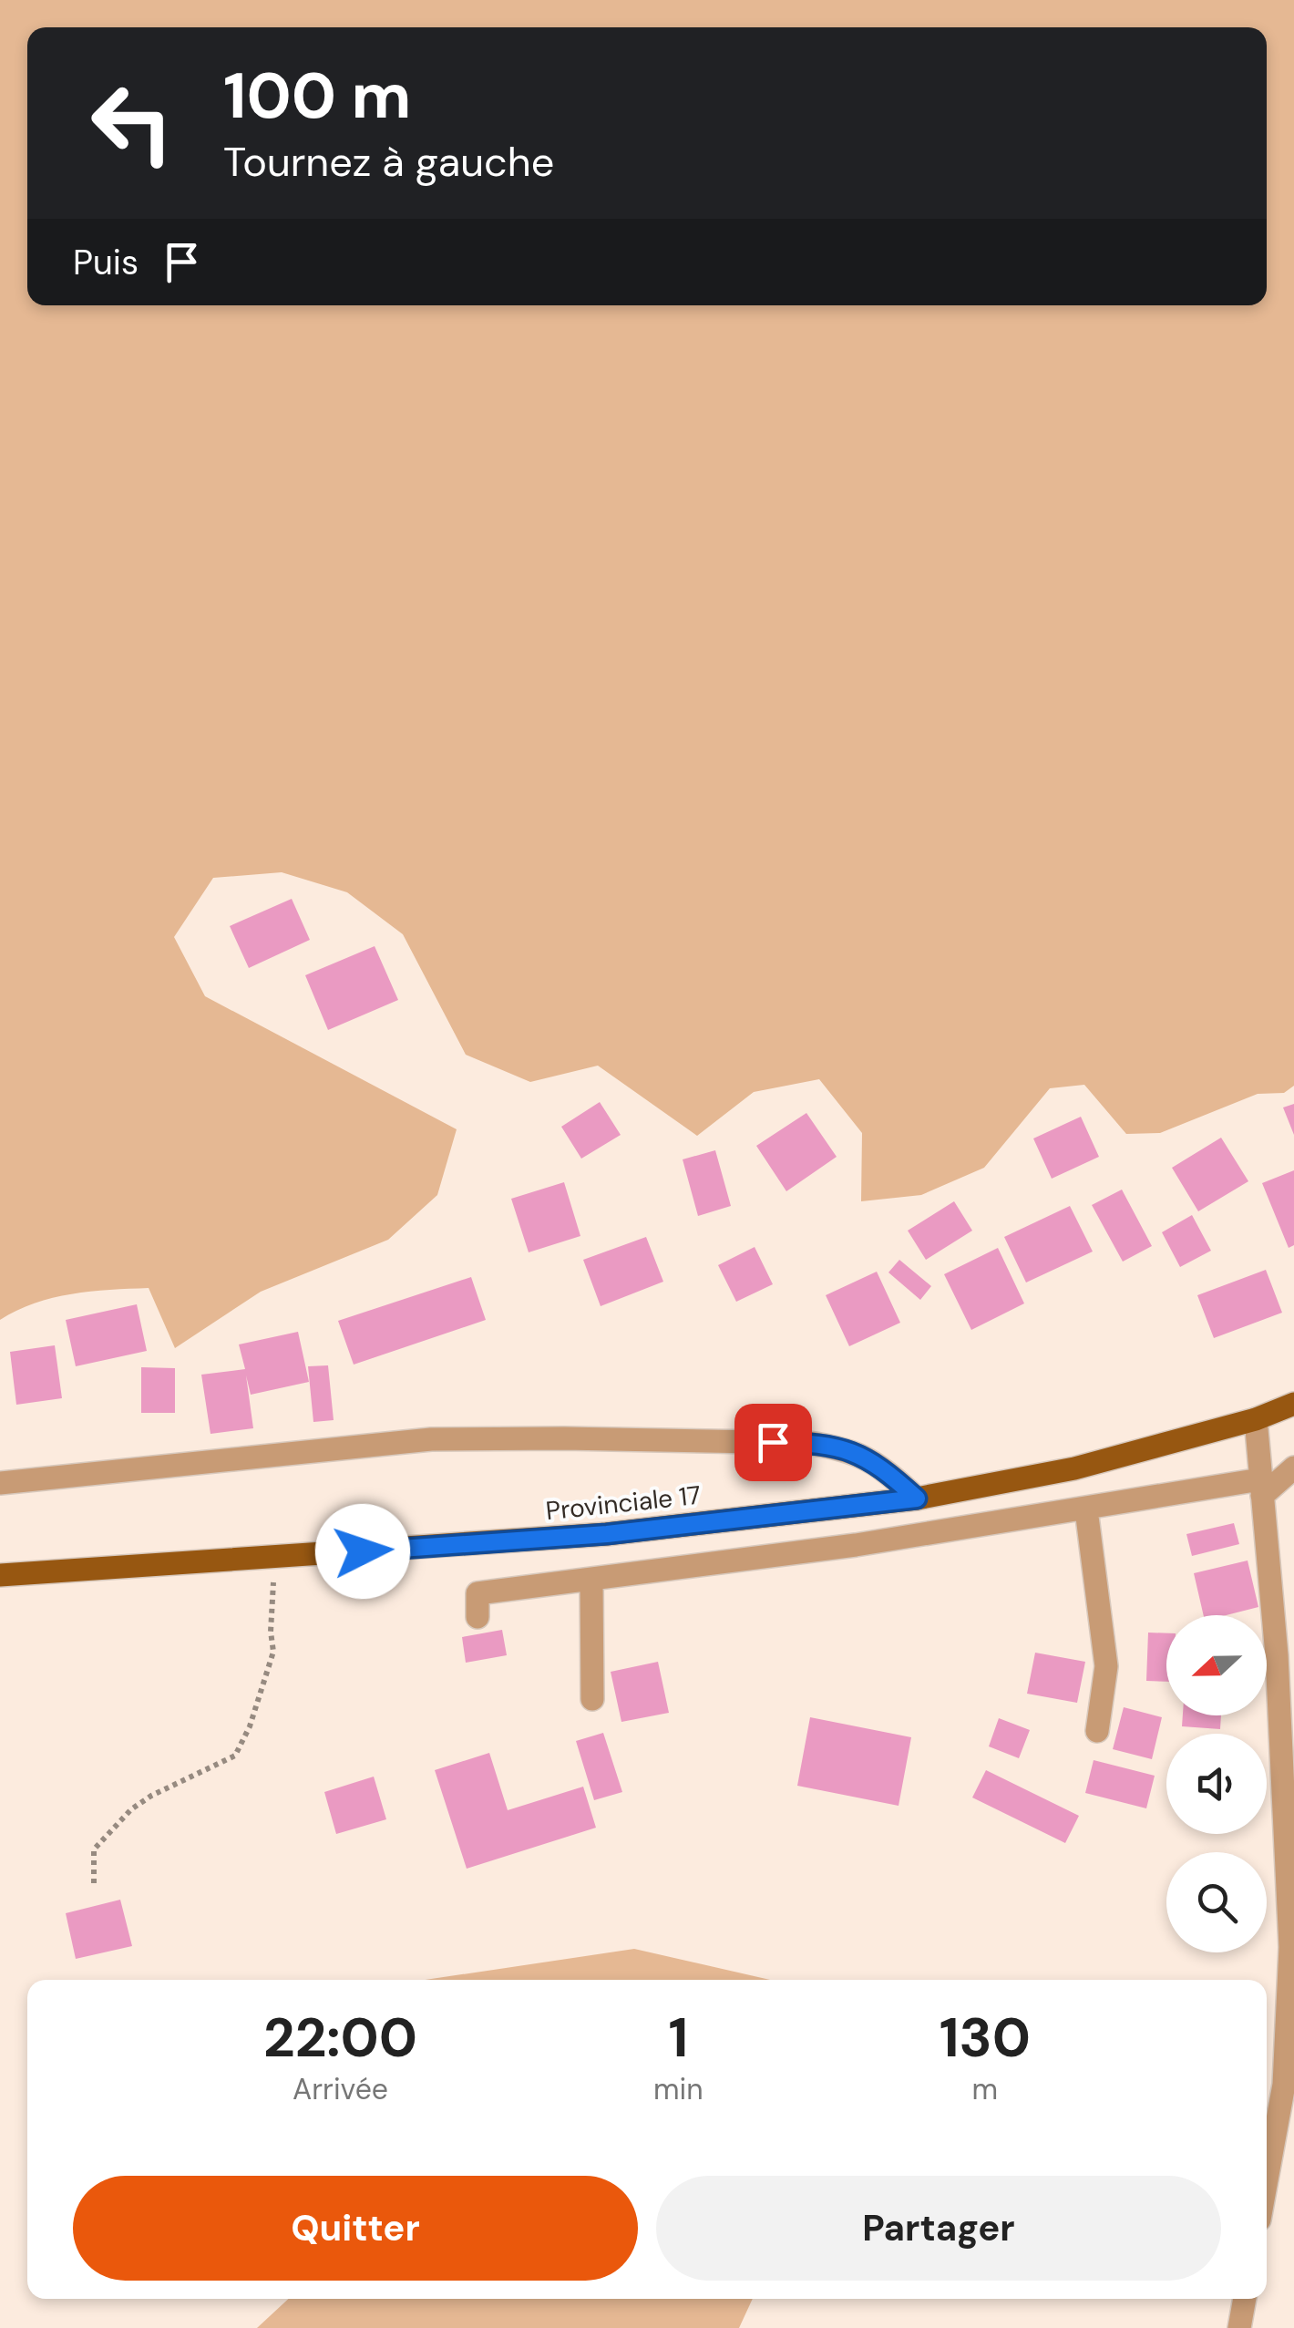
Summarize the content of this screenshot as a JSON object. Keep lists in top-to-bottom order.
{
  "streets": {
    "main road": ["Provinciale 17"]
  },
  "north": "left",
  "page": {
    "turn": ["100 m", "Tournez à gauche"],
    "then": "Puis",
    "eta": [
      "22:00",
      "Arrivée",
      "1",
      "min",
      "130",
      "m"
    ],
    "buttons": ["Quitter", "Partager"]
  }
}
